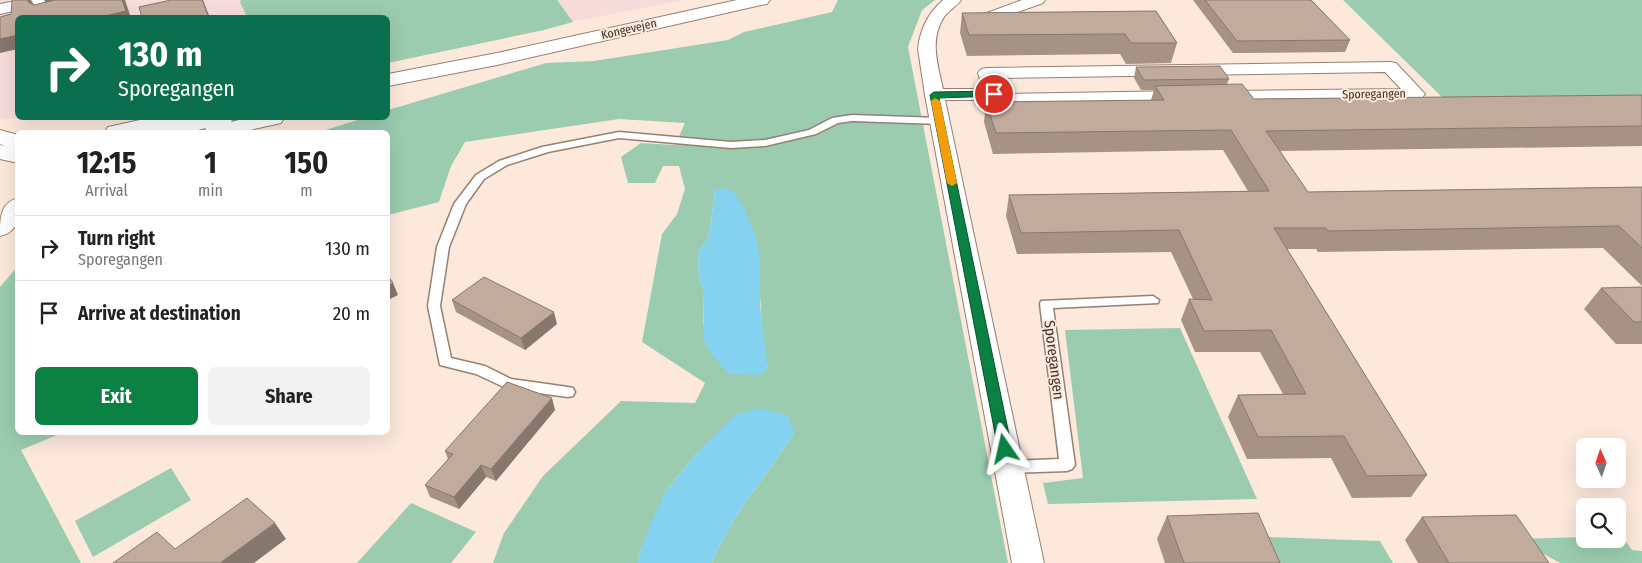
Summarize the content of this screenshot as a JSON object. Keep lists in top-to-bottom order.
{
  "streets": {
    "main road": ["Kongevejen"],
    "street": ["Sporegangen"]
  },
  "north": "top",
  "page": {
    "turn": ["130 m", "Sporegangen"],
    "eta": [
      "12:15",
      "Arrival",
      "1",
      "min",
      "150",
      "m"
    ],
    "list": [
      {
        "name": "Turn right",
        "note": "Sporegangen",
        "value": "130 m"
      },
      {
        "name": "Arrive at destination",
        "value": "20 m"
      }
    ],
    "buttons": ["Exit", "Share"]
  }
}
